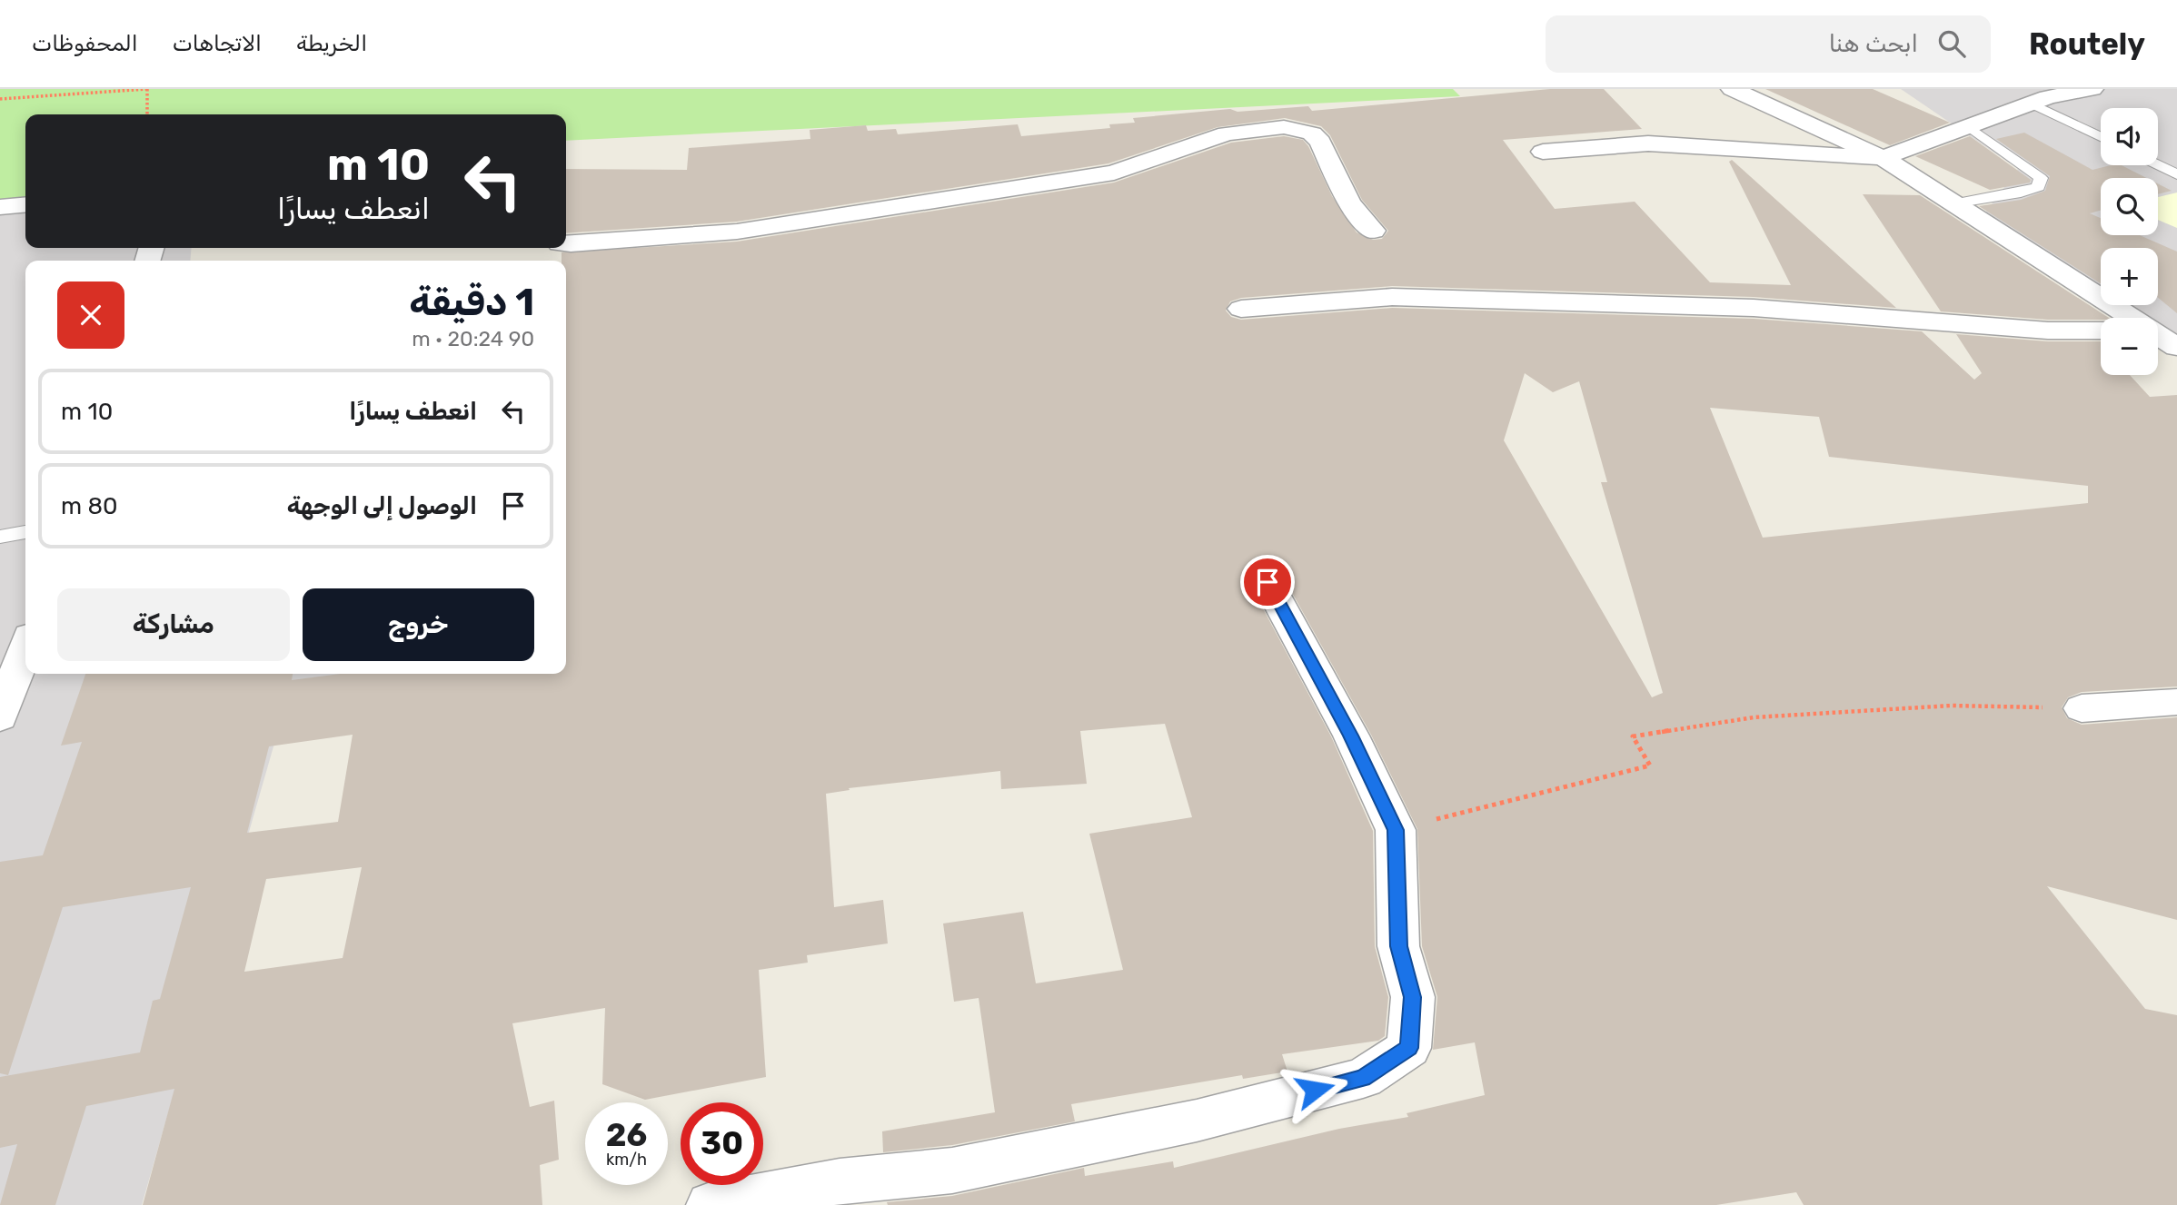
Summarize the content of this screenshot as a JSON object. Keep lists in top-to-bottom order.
{
  "page": {
    "header": "Routely",
    "search": "ابحث هنا",
    "nav": ["الخريطة", "الاتجاهات", "المحفوظات"],
    "map_buttons": ["+", "−"],
    "turn": ["10 m", "انعطف يسارًا"],
    "heading": ["1 دقيقة", "90 m · 20:24"],
    "list": [
      {
        "name": "انعطف يسارًا",
        "value": "10 m"
      },
      {
        "name": "الوصول إلى الوجهة",
        "value": "80 m"
      }
    ],
    "buttons": ["خروج", "مشاركة"],
    "speed": "26 km/h",
    "limit": "30"
  }
}
